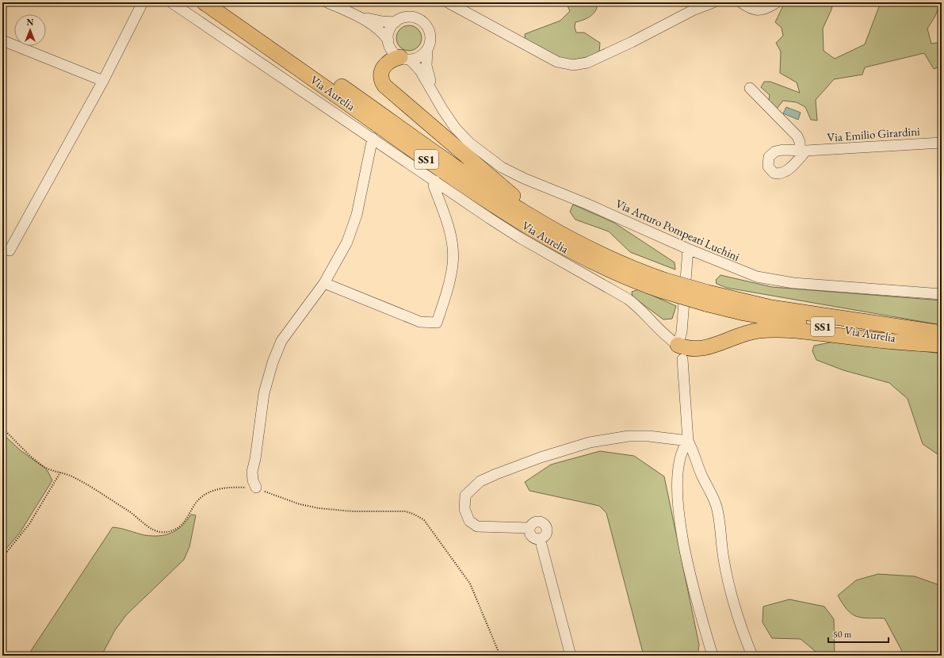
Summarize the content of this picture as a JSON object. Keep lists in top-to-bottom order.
{
  "streets": {
    "highway": ["Via Aurelia", "SS1"],
    "street": ["Via Emilio Girardini", "Via Arturo Pompeati Luchini"]
  },
  "scale_bar": "50 m",
  "north": "top"
}
